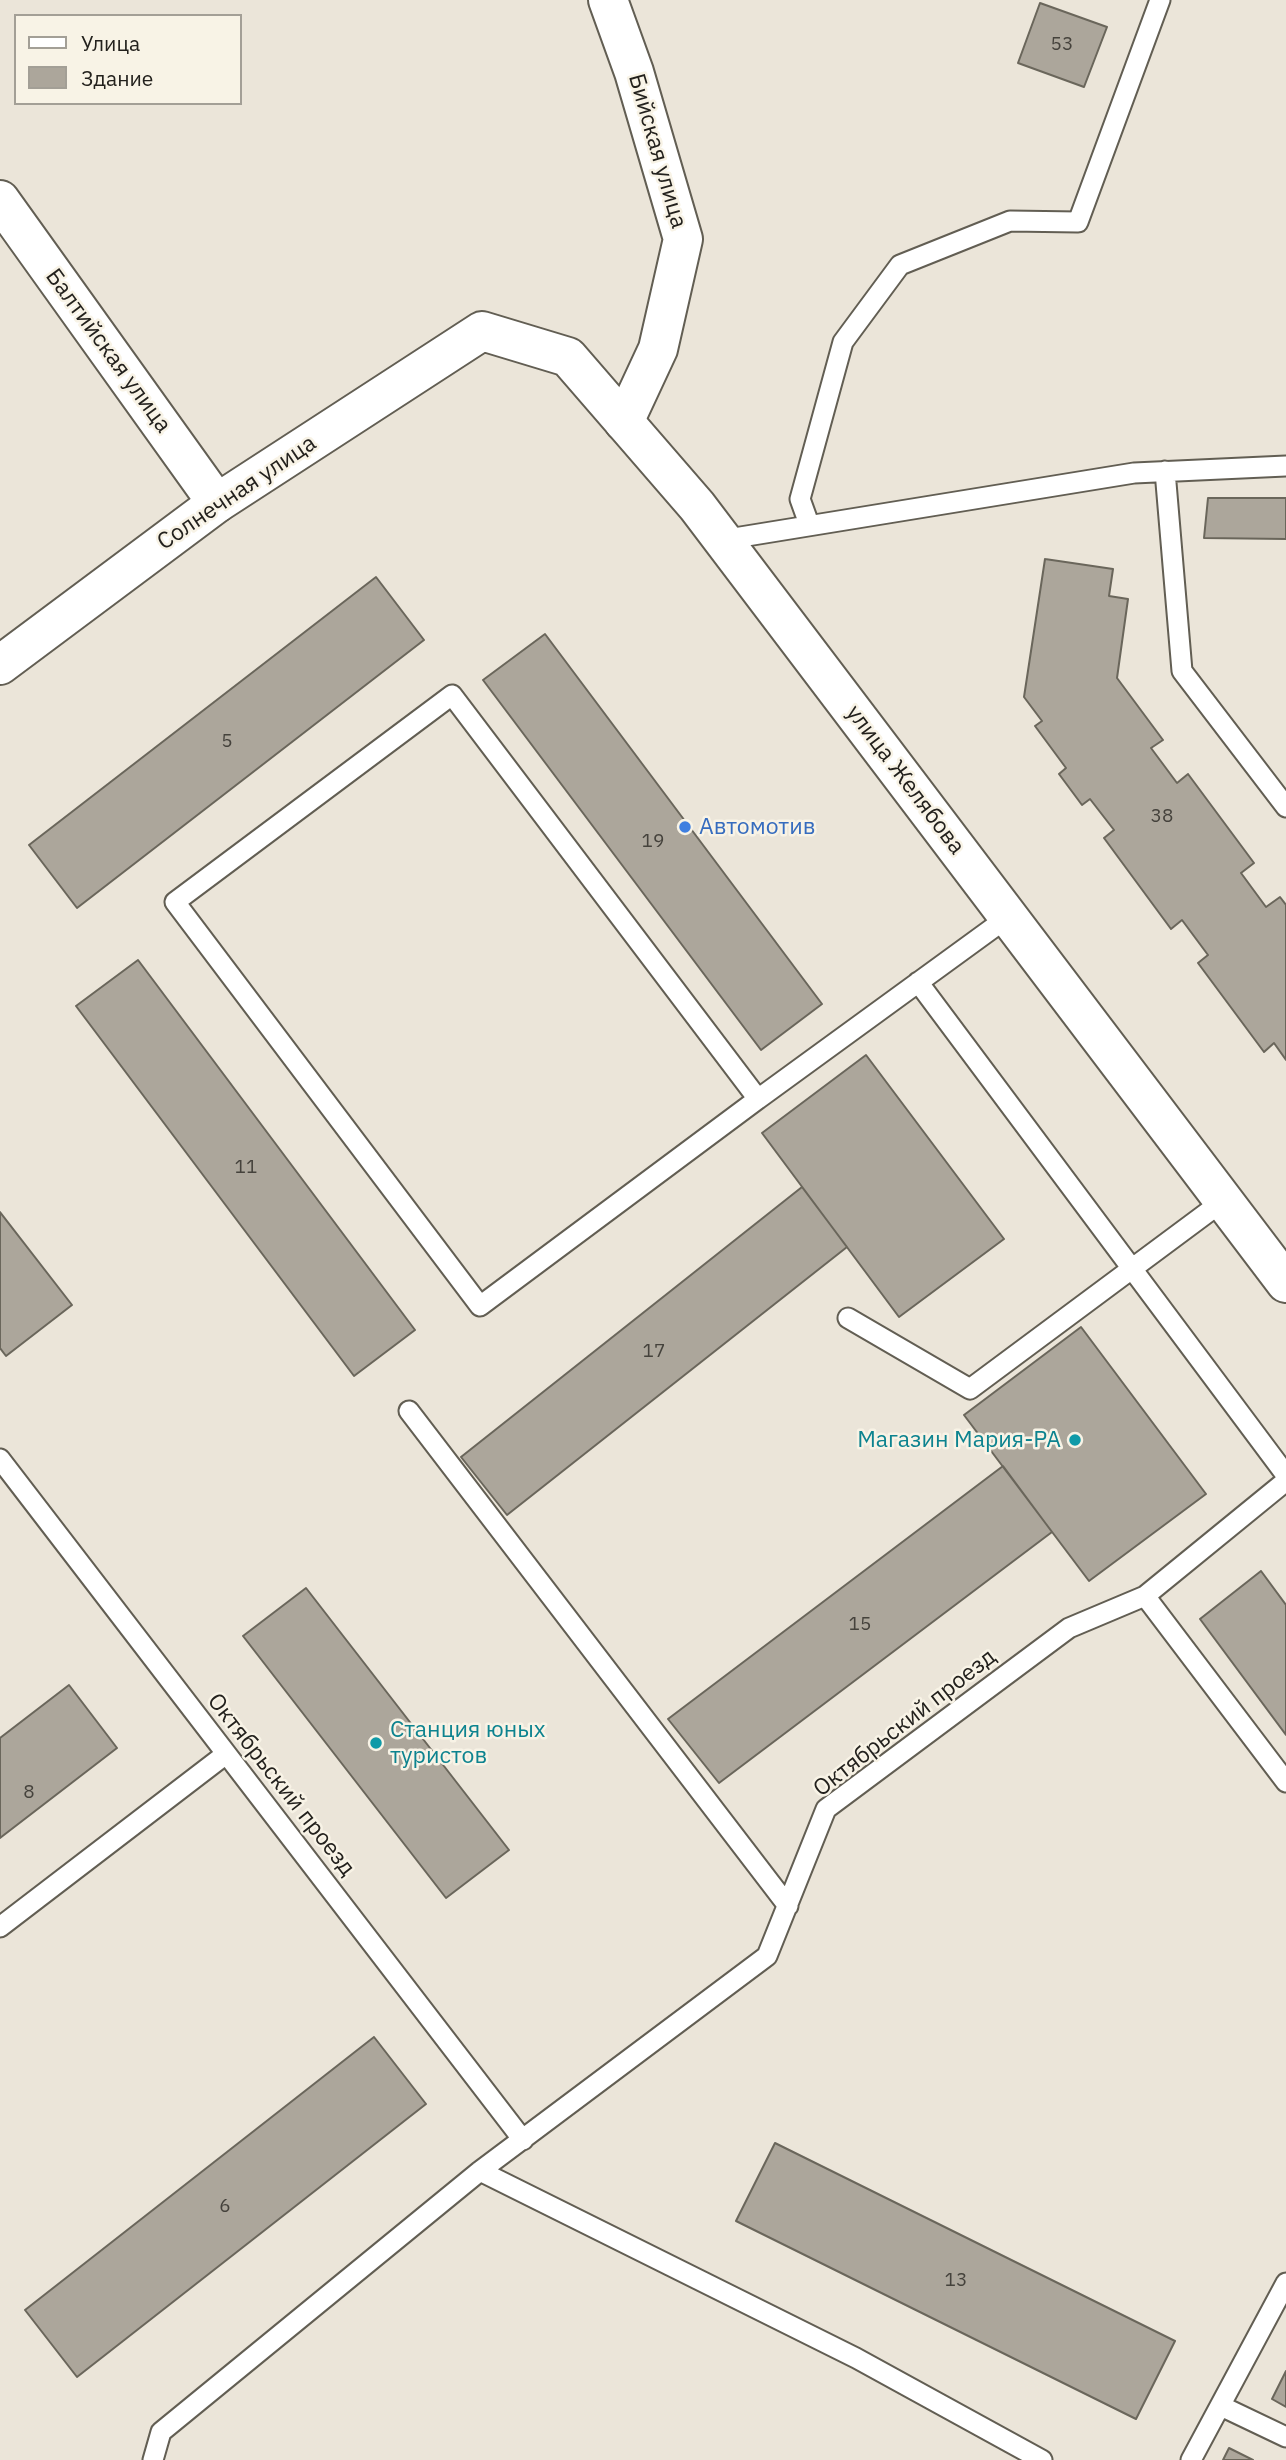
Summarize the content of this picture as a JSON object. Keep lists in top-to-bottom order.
{
  "streets": {
    "street": [
      "Бийская улица",
      "Балтийская улица",
      "Солнечная улица",
      "улица Желябова"
    ],
    "lane": ["Октябрьский проезд"]
  },
  "crossings": [
    ["Бийская улица", "улица Желябова"],
    ["Балтийская улица", "Солнечная улица"],
    ["Солнечная улица", "улица Желябова"]
  ],
  "places": ["Автомотив", "Магазин Мария-РА", "Станция юных туристов"],
  "house_numbers": [
    "53",
    "5",
    "38",
    "19",
    "11",
    "17",
    "15",
    "8",
    "6",
    "13"
  ],
  "legend": ["Улица", "Здание"]
}
